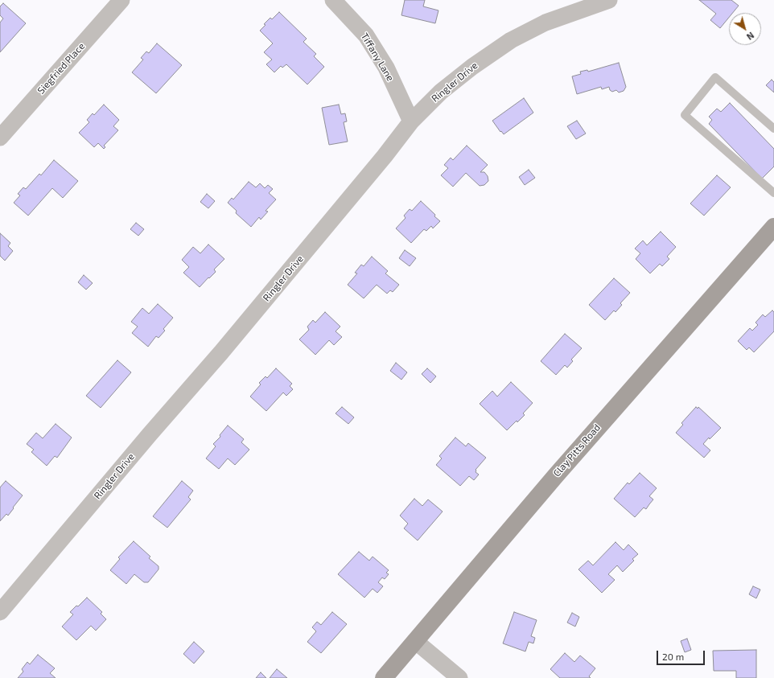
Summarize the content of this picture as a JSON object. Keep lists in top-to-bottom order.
{
  "streets": {
    "street": [
      "Tiffany Lane",
      "Siegfried Place",
      "Ringler Drive",
      "Clay Pitts Road"
    ]
  },
  "crossings": [
    ["Tiffany Lane", "Ringler Drive"]
  ],
  "scale_bar": "20 m",
  "north": "bottom right"
}
